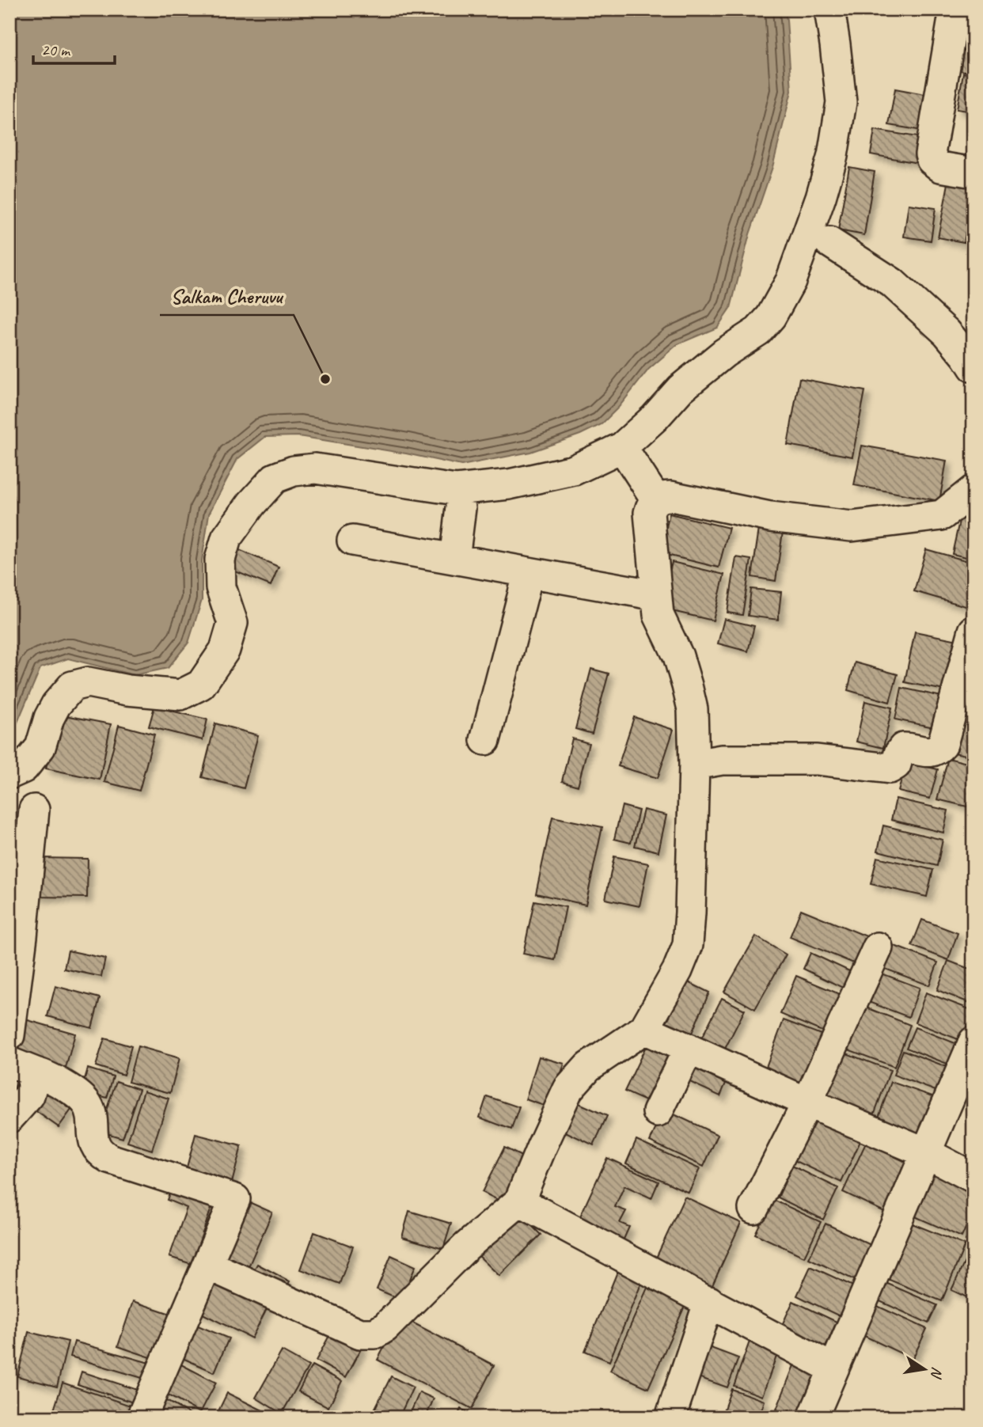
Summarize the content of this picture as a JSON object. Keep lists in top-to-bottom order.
{
  "places": ["Salkam Cheruvu"],
  "scale_bar": "20 m",
  "north": "right"
}
